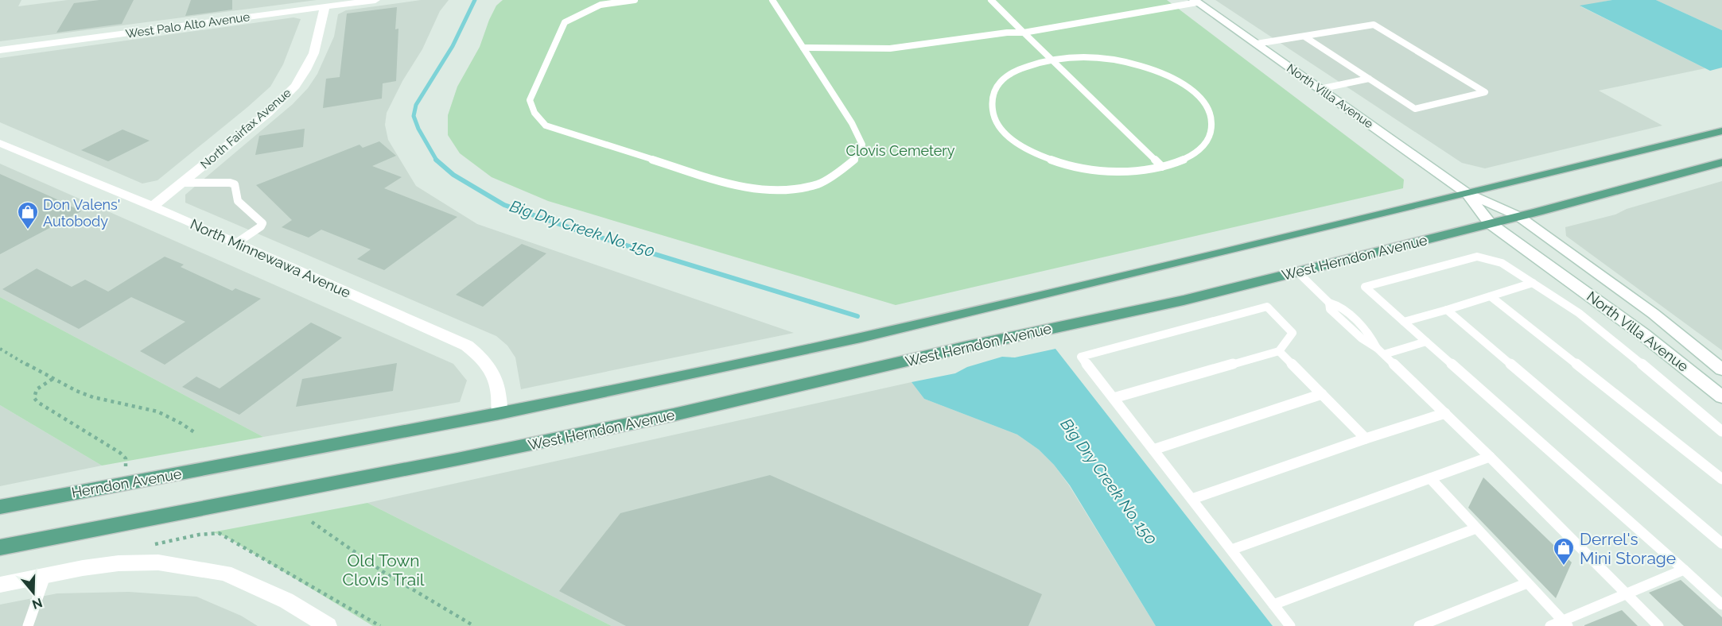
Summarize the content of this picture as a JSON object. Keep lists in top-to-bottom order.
{
  "streets": {
    "main road": ["West Herndon Avenue", "Herndon Avenue"],
    "street": [
      "West Palo Alto Avenue",
      "North Villa Avenue",
      "North Fairfax Avenue",
      "North Minnewawa Avenue"
    ]
  },
  "crossings": [
    ["West Palo Alto Avenue", "North Fairfax Avenue"],
    ["North Villa Avenue", "West Herndon Avenue"],
    ["North Fairfax Avenue", "North Minnewawa Avenue"],
    ["North Minnewawa Avenue", "Herndon Avenue"]
  ],
  "water": ["Big Dry Creek No. 150"],
  "parks": ["Clovis Cemetery", "Old Town Clovis Trail"],
  "places": {
    "shop": ["Don Valens' Autobody", "Derrel's Mini Storage"]
  },
  "north": "bottom"
}
